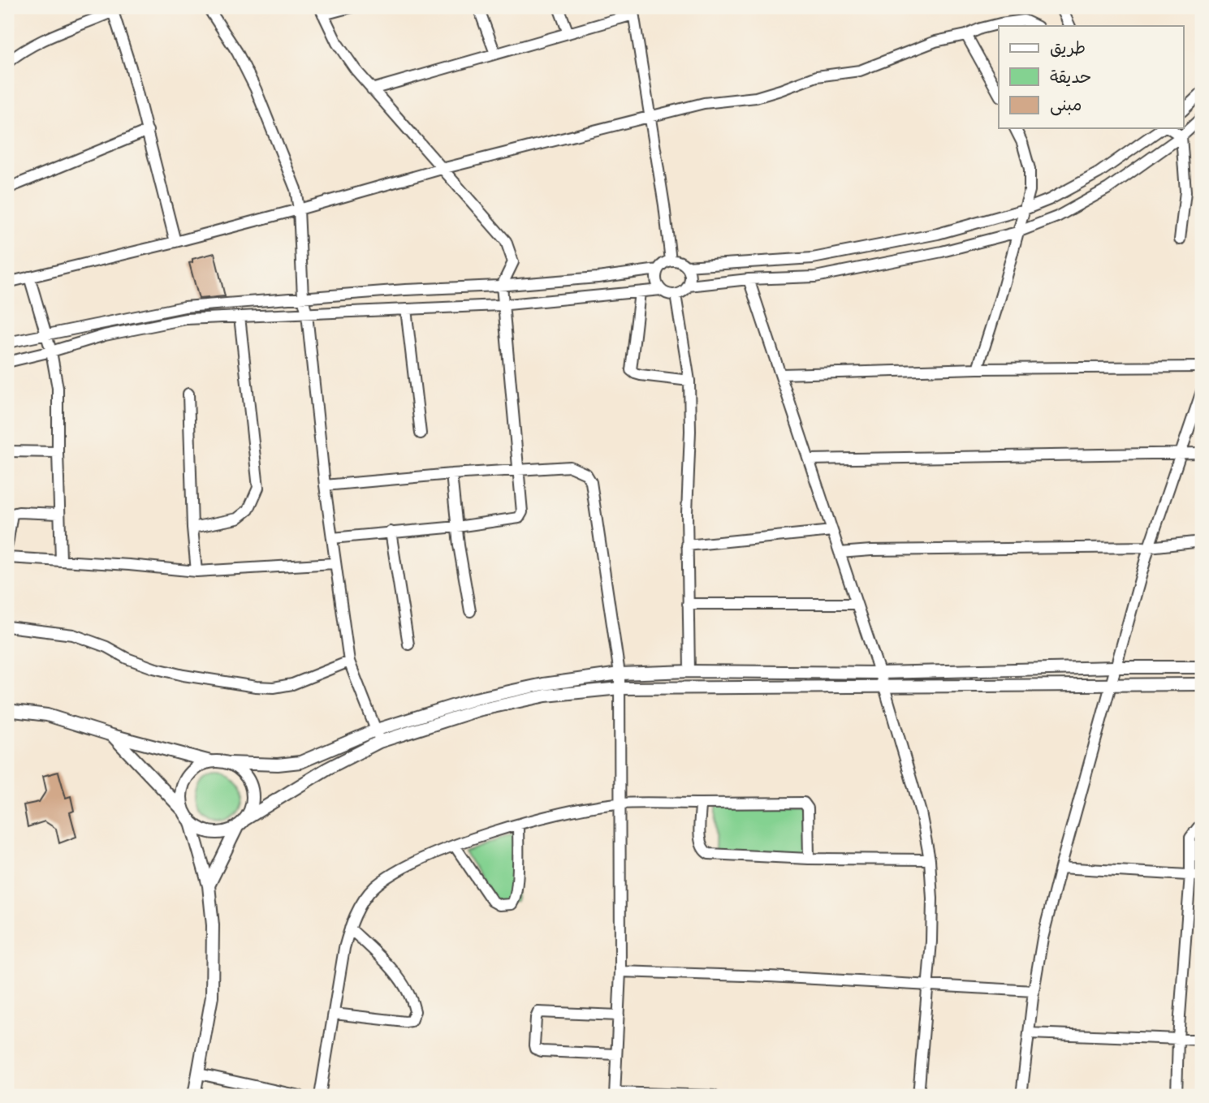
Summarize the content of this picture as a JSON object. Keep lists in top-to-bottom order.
{
  "legend": ["طريق", "حديقة", "مبنى"]
}
